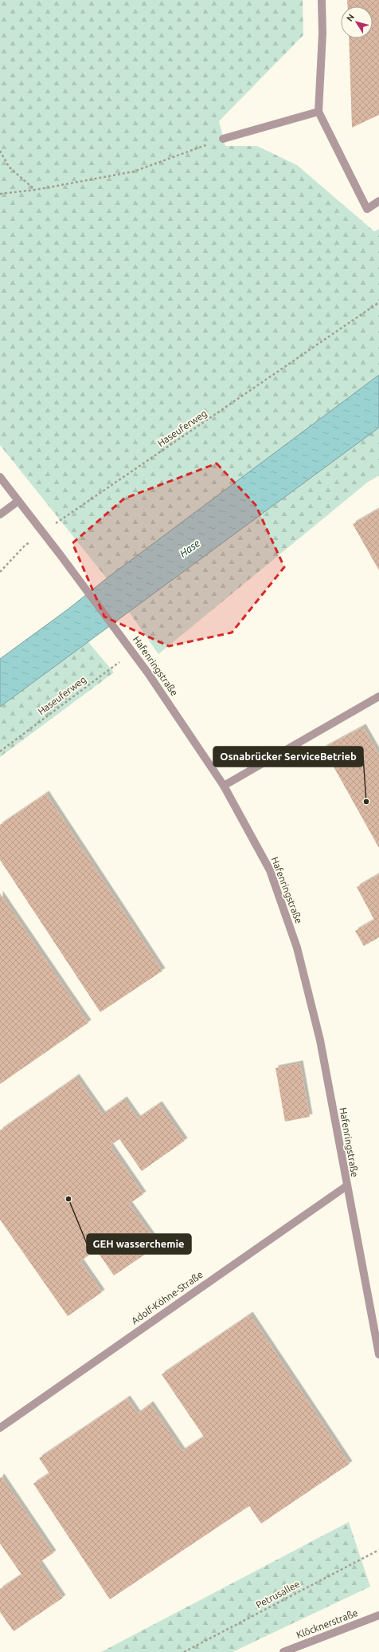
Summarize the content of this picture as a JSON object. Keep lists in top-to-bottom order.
{
  "streets": {
    "street": ["Hafenringstraße", "Adolf-Köhne-Straße", "Klöcknerstraße"],
    "path": ["Haseuferweg", "Petrusallee"]
  },
  "crossings": [
    ["Haseuferweg", "Hafenringstraße"],
    ["Hafenringstraße", "Adolf-Köhne-Straße"]
  ],
  "water": ["Hase"],
  "places": ["Osnabrücker ServiceBetrieb", "GEH wasserchemie"],
  "north": "top left"
}
